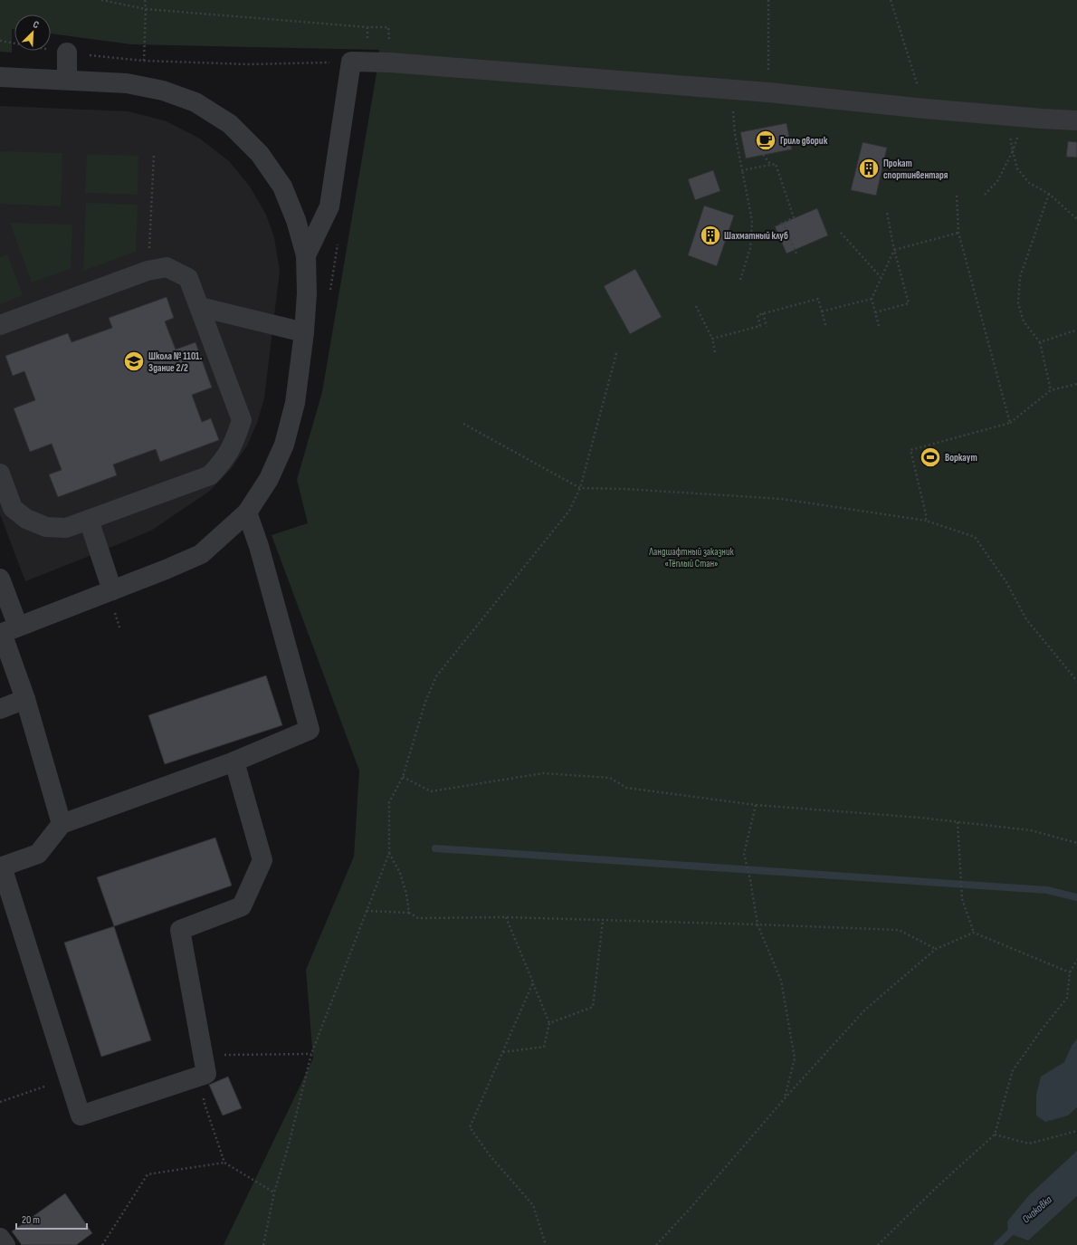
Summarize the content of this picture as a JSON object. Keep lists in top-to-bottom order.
{
  "water": ["Очаковка"],
  "parks": ["Ландшафтный заказник «Тёплый Стан»"],
  "places": {
    "cafe": ["Гриль дворик"],
    "building": ["Прокат спортинвентаря", "Шахматный клуб"],
    "school or university": ["Школа № 1101. Здание 2/2"],
    "sports": ["Воркаут"]
  },
  "scale_bar": "20 m",
  "north": "top right"
}
